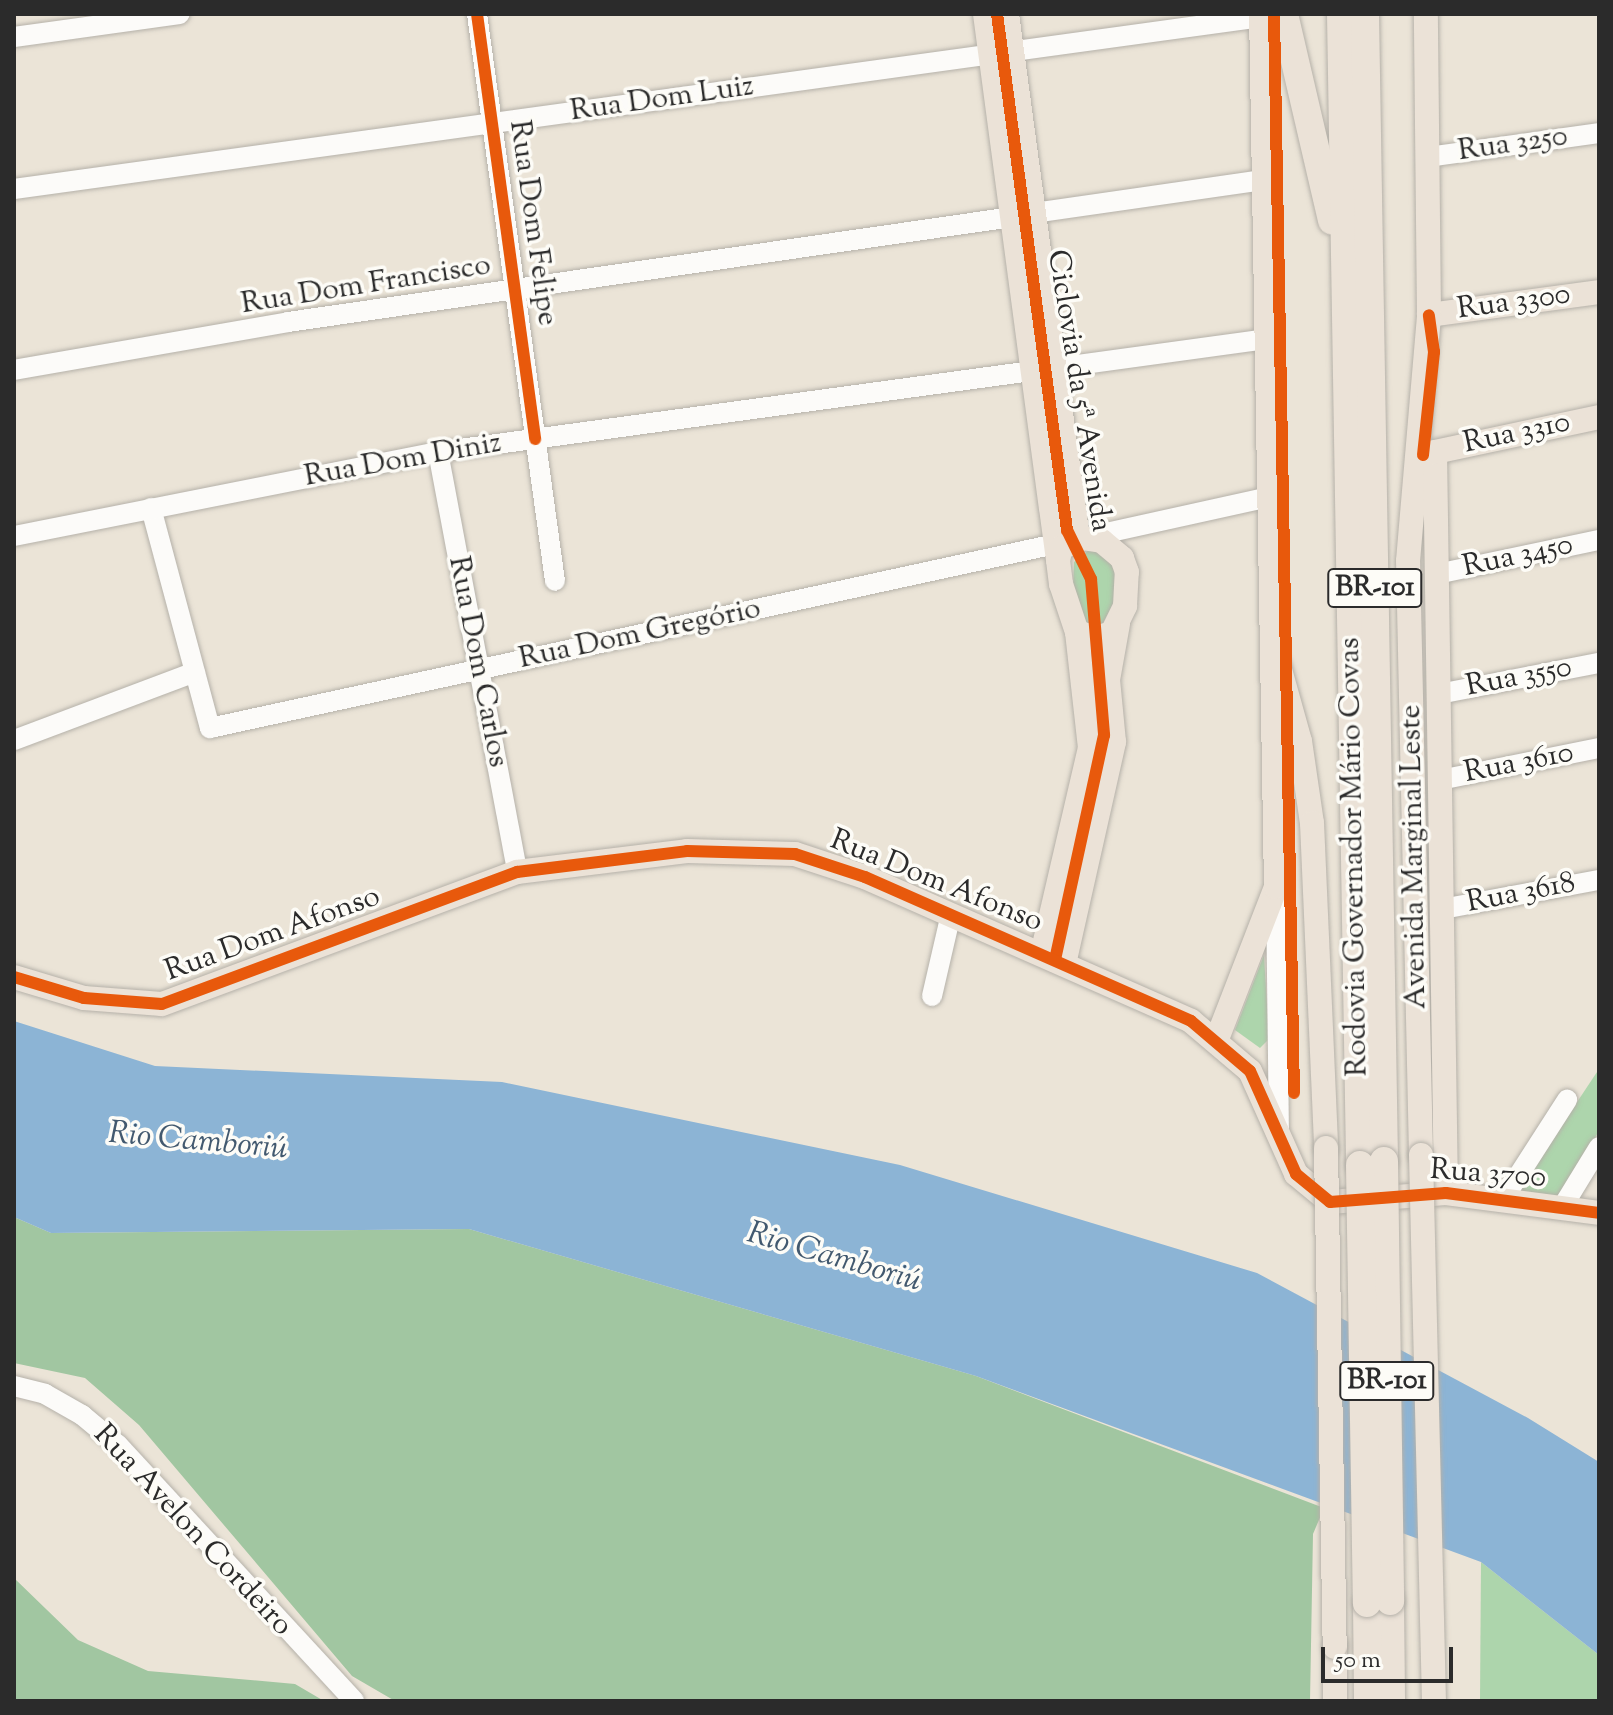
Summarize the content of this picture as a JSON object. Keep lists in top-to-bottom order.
{
  "streets": {
    "highway": ["BR-101", "Rodovia Governador Mário Covas"],
    "main road": [
      "Rua 3300",
      "Rua 3310",
      "Avenida Marginal Leste",
      "Rua Dom Afonso",
      "Rua 3700"
    ],
    "street": [
      "Rua Dom Luiz",
      "Rua 3250",
      "Rua Dom Felipe",
      "Rua Dom Francisco",
      "Rua Dom Diniz",
      "Rua 3450",
      "Rua Dom Gregório",
      "Rua Dom Carlos",
      "Rua 3550",
      "Rua 3610",
      "Rua 3618",
      "Rua Avelon Cordeiro"
    ],
    "cycle path": ["Ciclovia da 5ª Avenida"]
  },
  "crossings": [
    ["Rua Dom Luiz", "Rua Dom Felipe"],
    ["Rua 3250", "Avenida Marginal Leste"],
    ["Rua Dom Felipe", "Rua Dom Francisco"],
    ["Rua Dom Felipe", "Rua Dom Diniz"],
    ["Rua 3300", "Avenida Marginal Leste"],
    ["Rua 3310", "Avenida Marginal Leste"],
    ["Rua Dom Diniz", "Rua Dom Carlos"],
    ["Rua 3450", "Avenida Marginal Leste"],
    ["Rua Dom Gregório", "Rua Dom Carlos"],
    ["Rua Dom Carlos", "Rua Dom Afonso"],
    ["Rua 3550", "Avenida Marginal Leste"],
    ["Rua 3610", "Avenida Marginal Leste"],
    ["Avenida Marginal Leste", "Rua 3618"],
    ["Avenida Marginal Leste", "Rua 3700"],
    ["Rua Dom Afonso", "Rua 3700"]
  ],
  "water": ["Rio Camboriú"],
  "scale_bar": "50 m"
}
